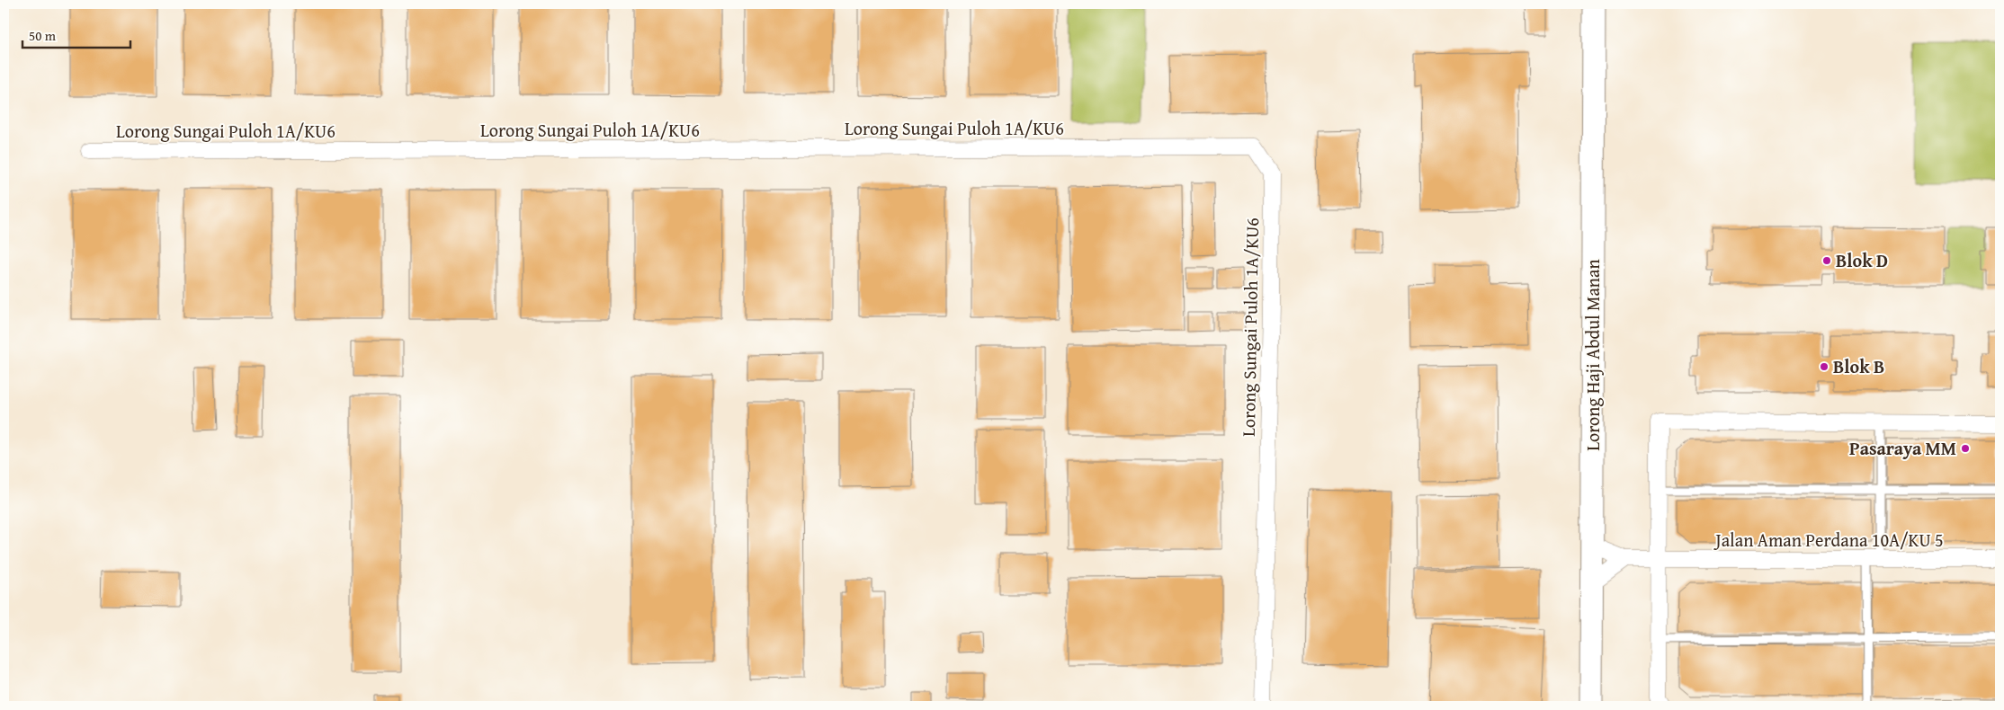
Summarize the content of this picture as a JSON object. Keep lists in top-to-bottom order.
{
  "streets": {
    "street": ["Lorong Sungai Puloh 1A/KU6", "Lorong Haji Abdul Manan", "Jalan Aman Perdana 10A/KU 5"]
  },
  "places": ["Blok D", "Blok B", "Pasaraya MM"],
  "scale_bar": "50 m"
}
